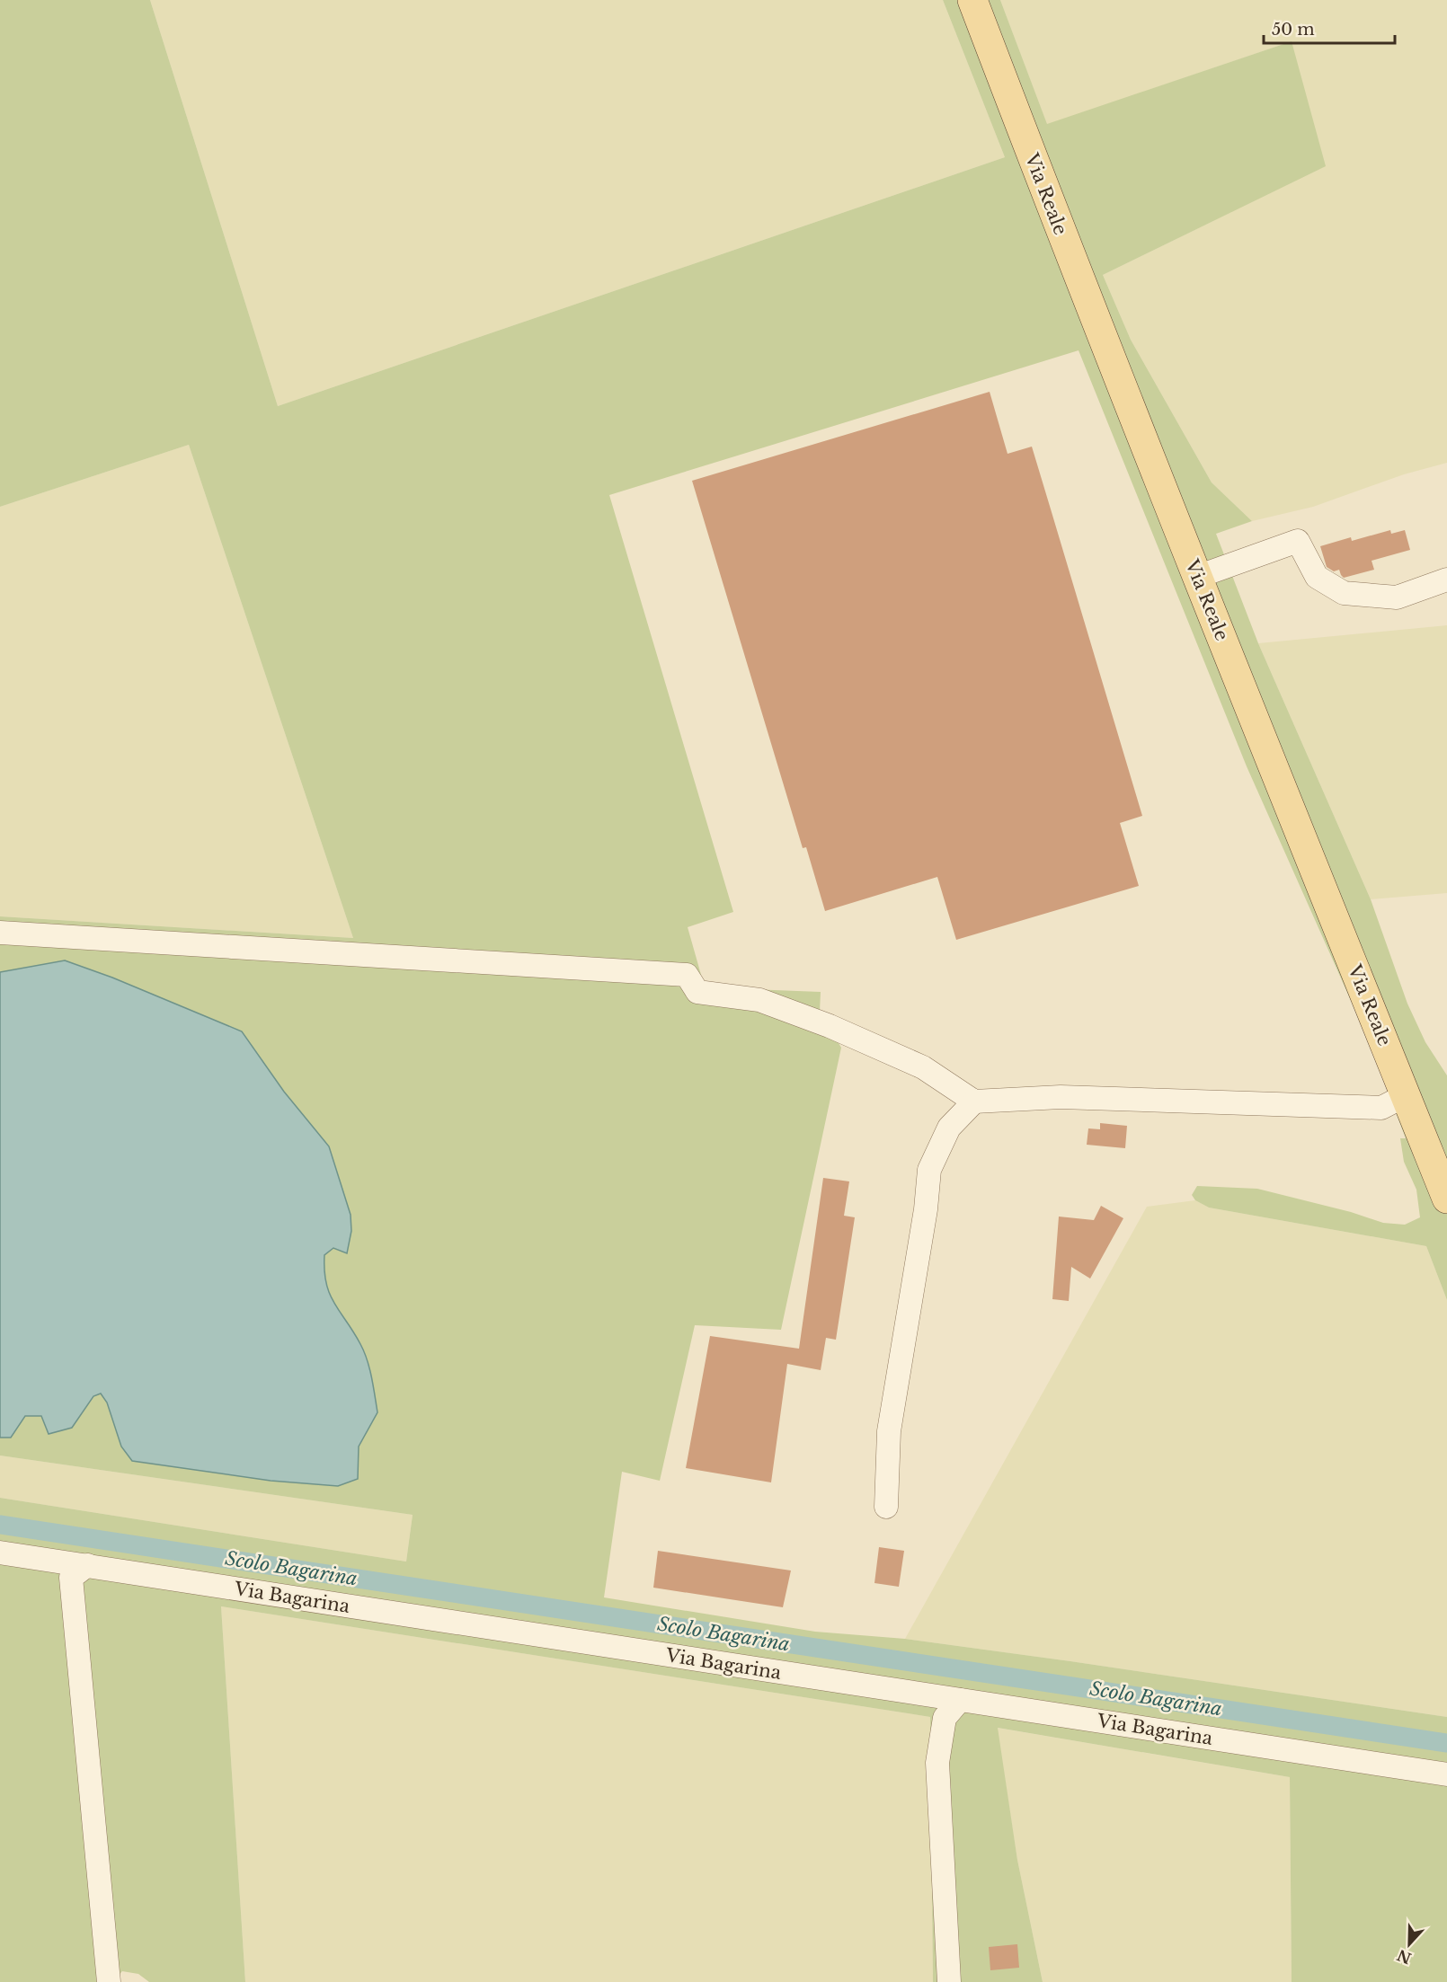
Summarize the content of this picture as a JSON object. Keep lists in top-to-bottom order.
{
  "streets": {
    "main road": ["Via Reale"],
    "lane": ["Via Bagarina"]
  },
  "water": ["Scolo Bagarina"],
  "scale_bar": "50 m",
  "north": "bottom"
}
